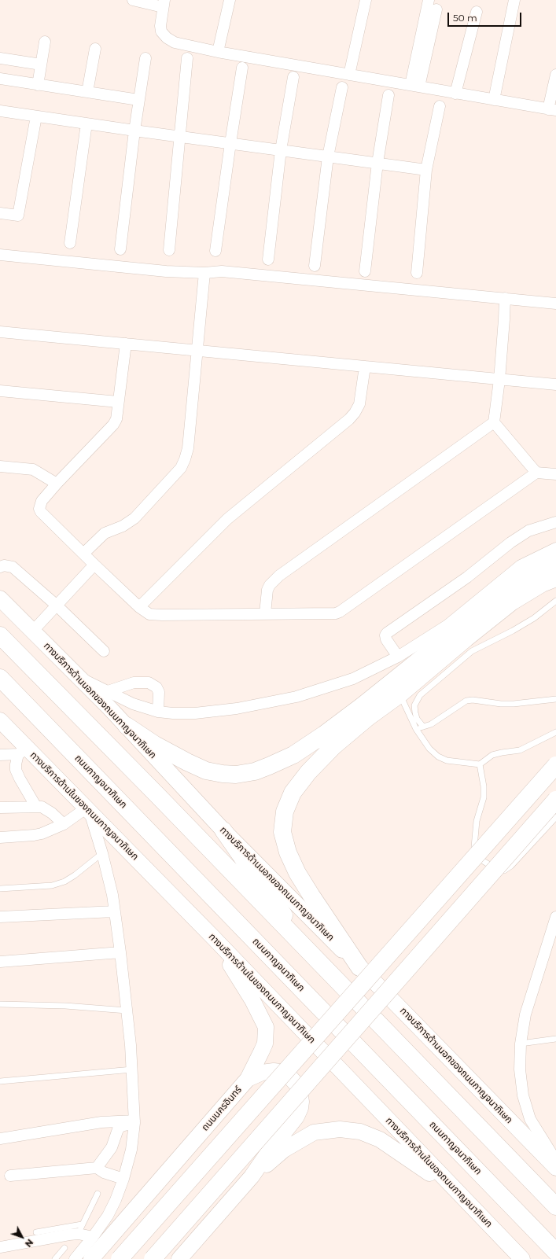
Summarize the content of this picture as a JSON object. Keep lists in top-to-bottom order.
{
  "streets": {
    "main road": [
      "ทางบริการด้านนอกของถนนกาญจนาภิเษก",
      "ถนนกาญจนาภิเษก",
      "ทางบริการด้านในของถนนกาญจนาภิเษก",
      "ถนนนครอินทร์"
    ]
  },
  "crossings": [
    ["ทางบริการด้านในของถนนกาญจนาภิเษก", "ถนนนครอินทร์"]
  ],
  "scale_bar": "50 m",
  "north": "bottom right"
}
